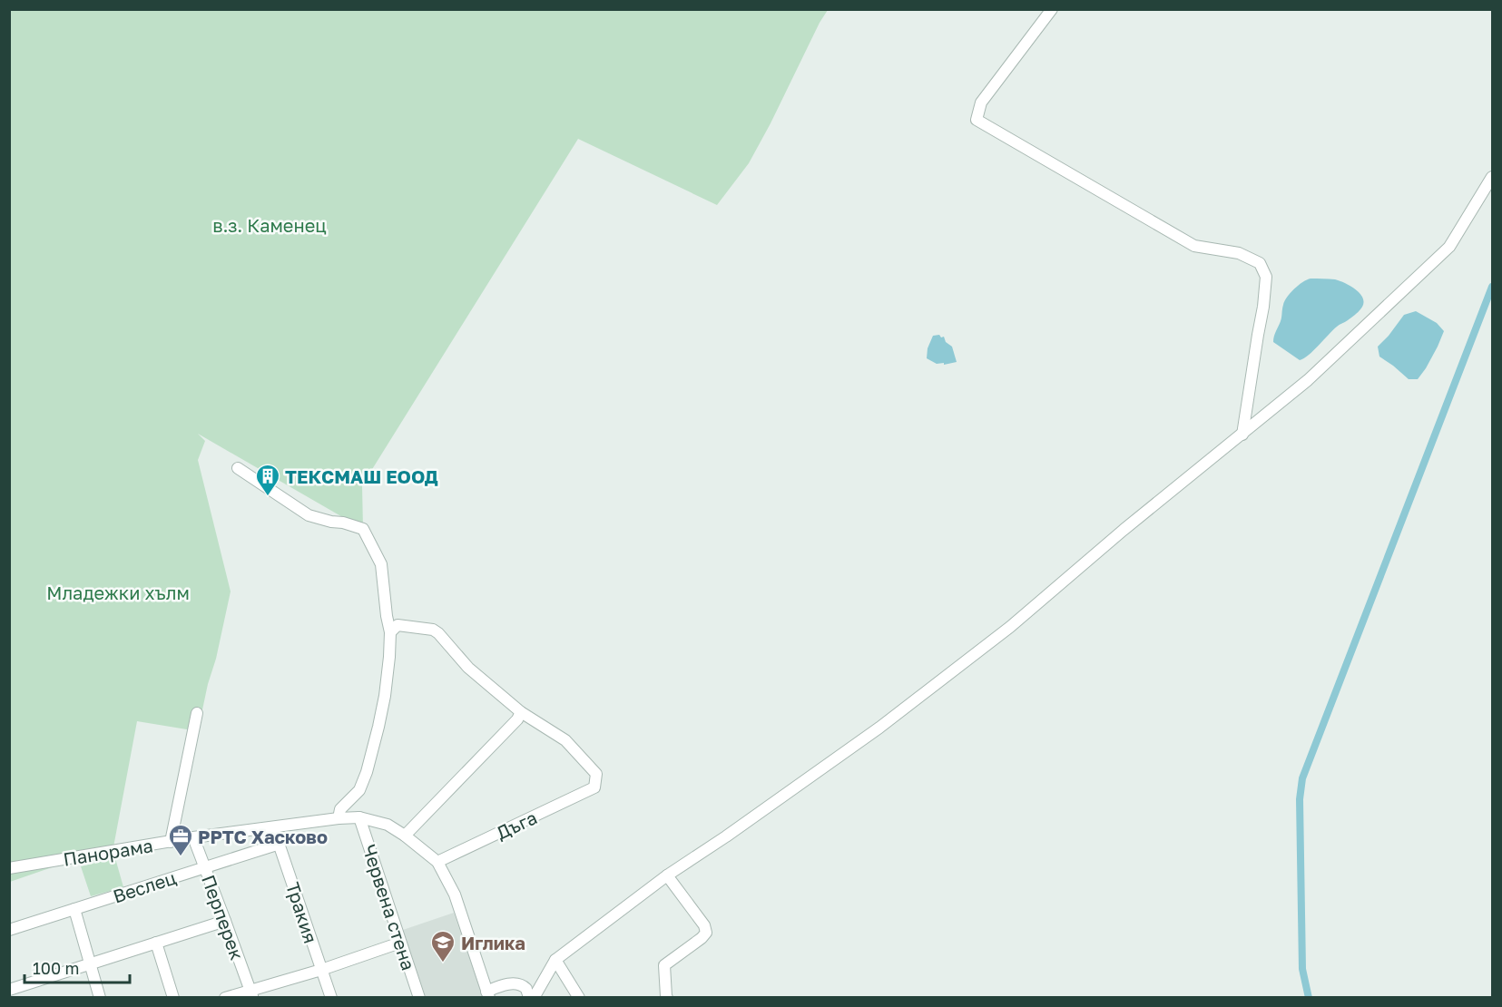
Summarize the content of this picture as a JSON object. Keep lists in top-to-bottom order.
{
  "streets": {
    "street": [
      "Дъга",
      "Панорама",
      "Веслец",
      "Червена стена",
      "Тракия",
      "Перперек"
    ]
  },
  "crossings": [
    ["Дъга", "Панорама"],
    ["Панорама", "Червена стена"],
    ["Панорама", "Тракия"],
    ["Панорама", "Перперек"],
    ["Веслец", "Тракия"],
    ["Веслец", "Перперек"]
  ],
  "parks": ["в.з. Каменец", "Младежки хълм"],
  "places": {
    "building": ["ТЕКСМАШ ЕООД"],
    "office": ["РРТС Хасково"],
    "school or university": ["Иглика"]
  },
  "scale_bar": "100 m"
}
